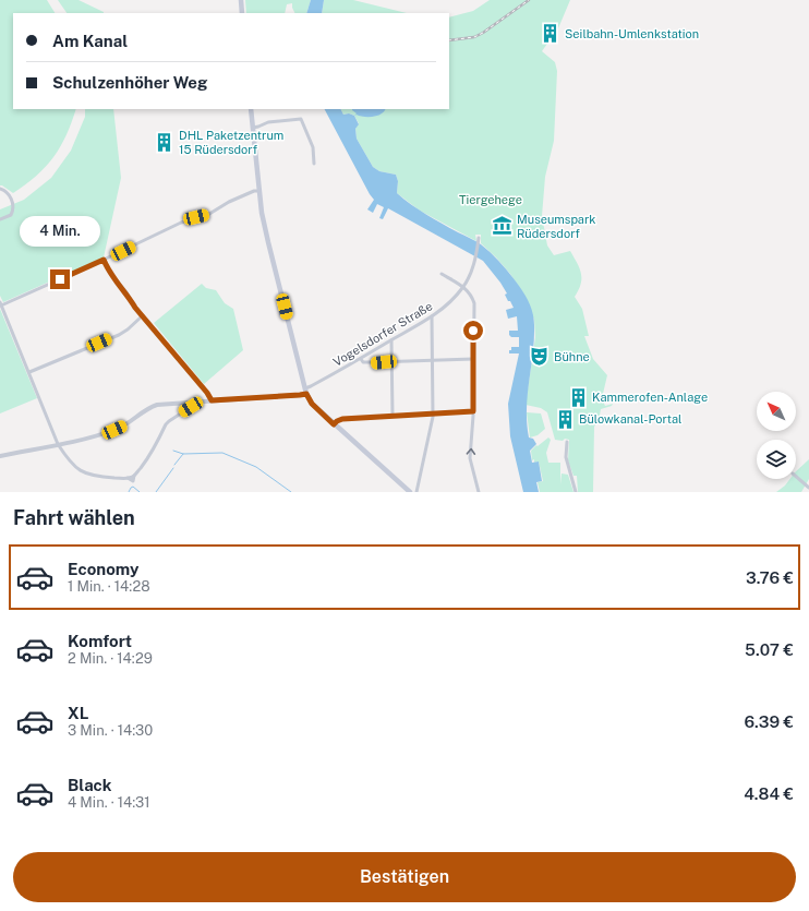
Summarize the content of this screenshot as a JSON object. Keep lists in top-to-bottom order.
{
  "streets": {
    "street": ["Vogelsdorfer Straße"]
  },
  "parks": ["Tiergehege"],
  "places": {
    "building": [
      "Seilbahn-Umlenkstation",
      "DHL Paketzentrum 15 Rüdersdorf",
      "Kammerofen-Anlage",
      "Bülowkanal-Portal"
    ],
    "museum": ["Museumspark Rüdersdorf"],
    "theatre": ["Bühne"]
  },
  "north": "top left",
  "page": {
    "banner": ["Am Kanal", "Schulzenhöher Weg"],
    "bubble": "4 Min.",
    "heading": "Fahrt wählen",
    "list": [
      {
        "name": "Economy",
        "note": "1 Min. · 14:28",
        "value": "3.76 €"
      },
      {
        "name": "Komfort",
        "note": "2 Min. · 14:29",
        "value": "5.07 €"
      },
      {
        "name": "XL",
        "note": "3 Min. · 14:30",
        "value": "6.39 €"
      },
      {
        "name": "Black",
        "note": "4 Min. · 14:31",
        "value": "4.84 €"
      }
    ],
    "buttons": "Bestätigen"
  }
}
